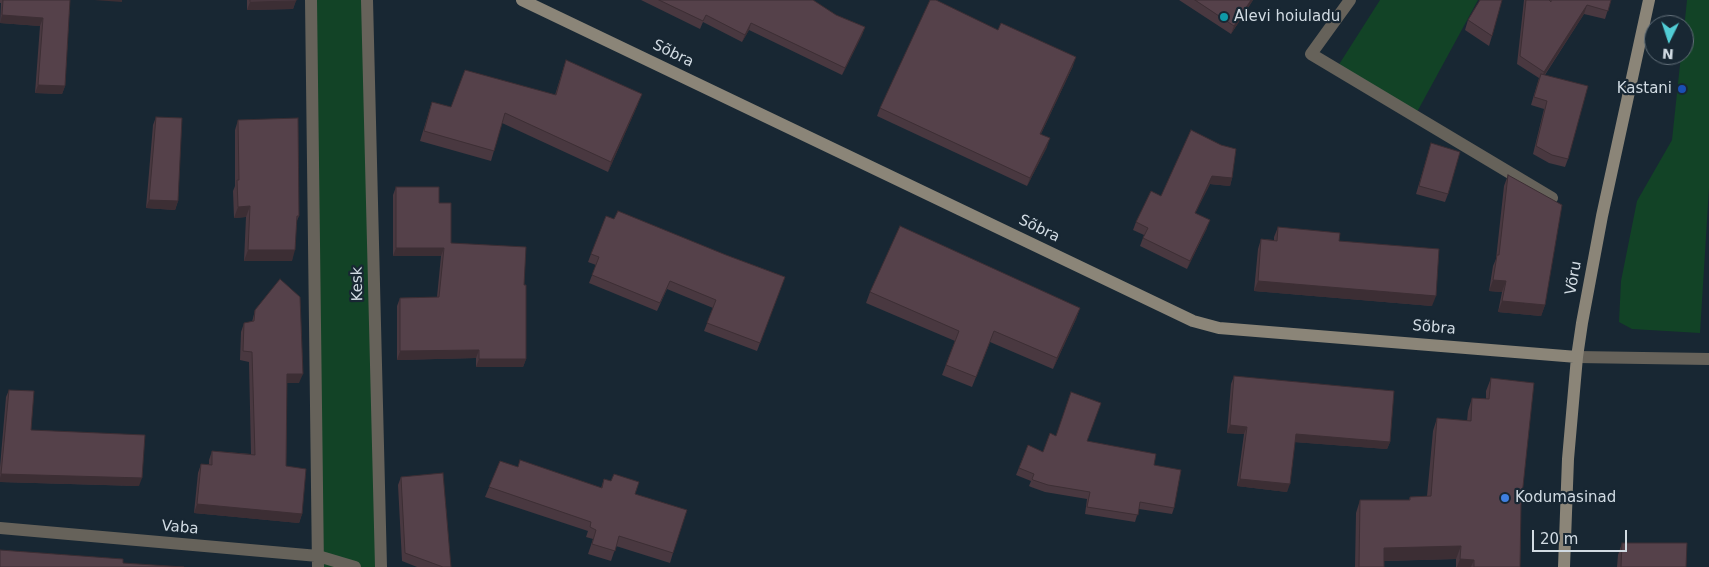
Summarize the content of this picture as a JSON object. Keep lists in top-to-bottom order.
{
  "streets": {
    "street": [
      "Sõbra",
      "Võru",
      "Kesk",
      "Vaba"
    ]
  },
  "crossings": [
    ["Sõbra", "Võru"]
  ],
  "places": ["Alevi hoiuladu", "Kastani", "Kodumasinad"],
  "scale_bar": "20 m",
  "north": "bottom"
}
